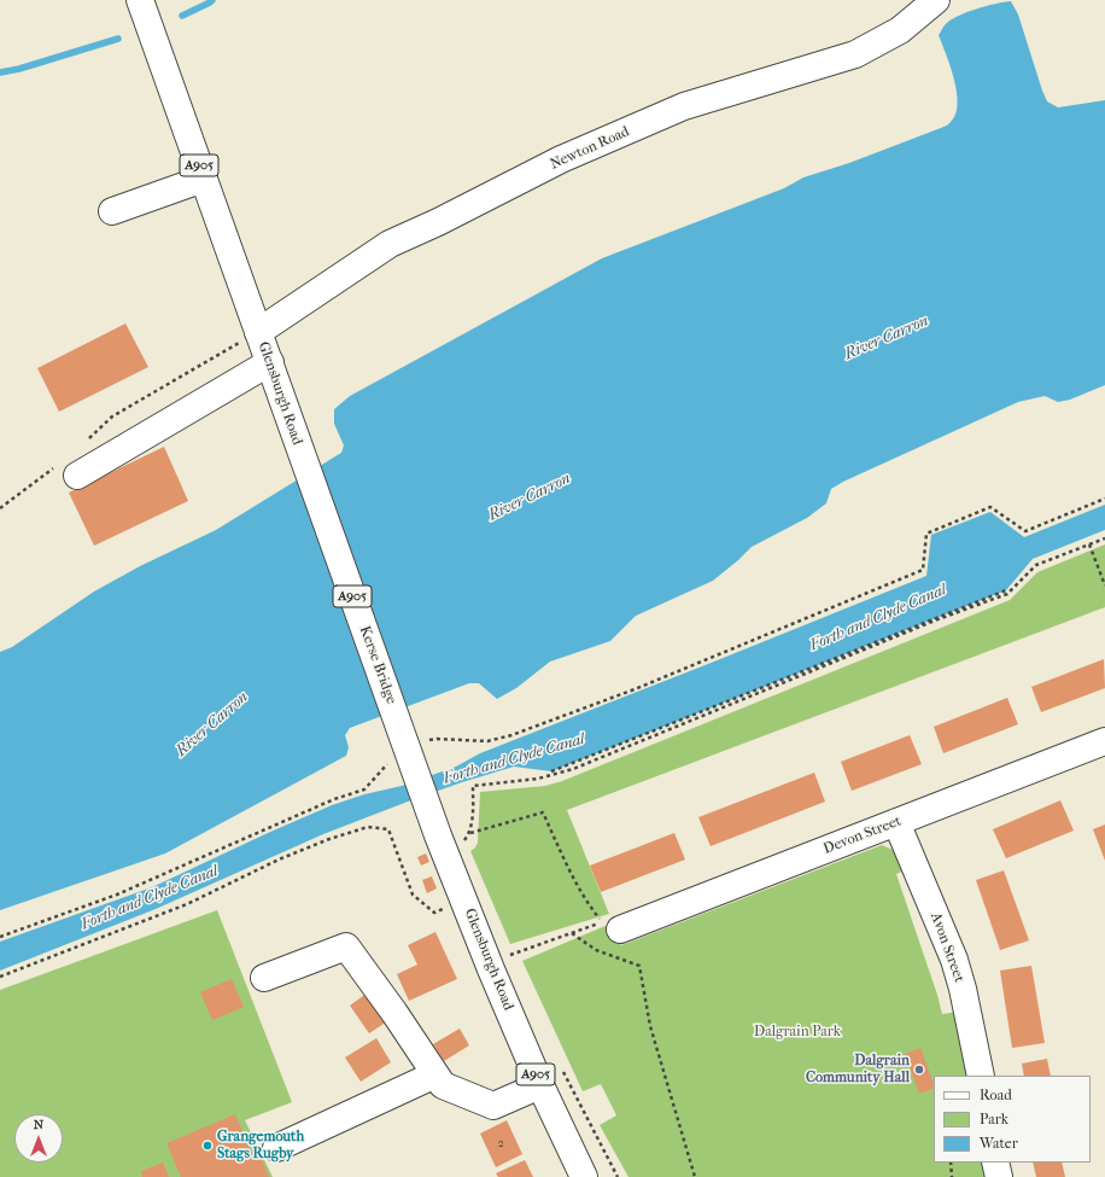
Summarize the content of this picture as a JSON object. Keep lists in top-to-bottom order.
{
  "streets": {
    "street": [
      "Newton Road",
      "A905",
      "Glensburgh Road",
      "Kerse Bridge",
      "Devon Street",
      "Avon Street"
    ]
  },
  "crossings": [
    ["Newton Road", "A905"],
    ["Newton Road", "Glensburgh Road"],
    ["A905", "Glensburgh Road"],
    ["Glensburgh Road", "Kerse Bridge"],
    ["Devon Street", "Avon Street"]
  ],
  "water": ["River Carron", "Forth and Clyde Canal"],
  "parks": ["Dalgrain Park"],
  "places": ["Dalgrain Community Hall", "Grangemouth Stags Rugby"],
  "house_numbers": ["2"],
  "legend": ["Road", "Park", "Water"],
  "north": "top"
}
